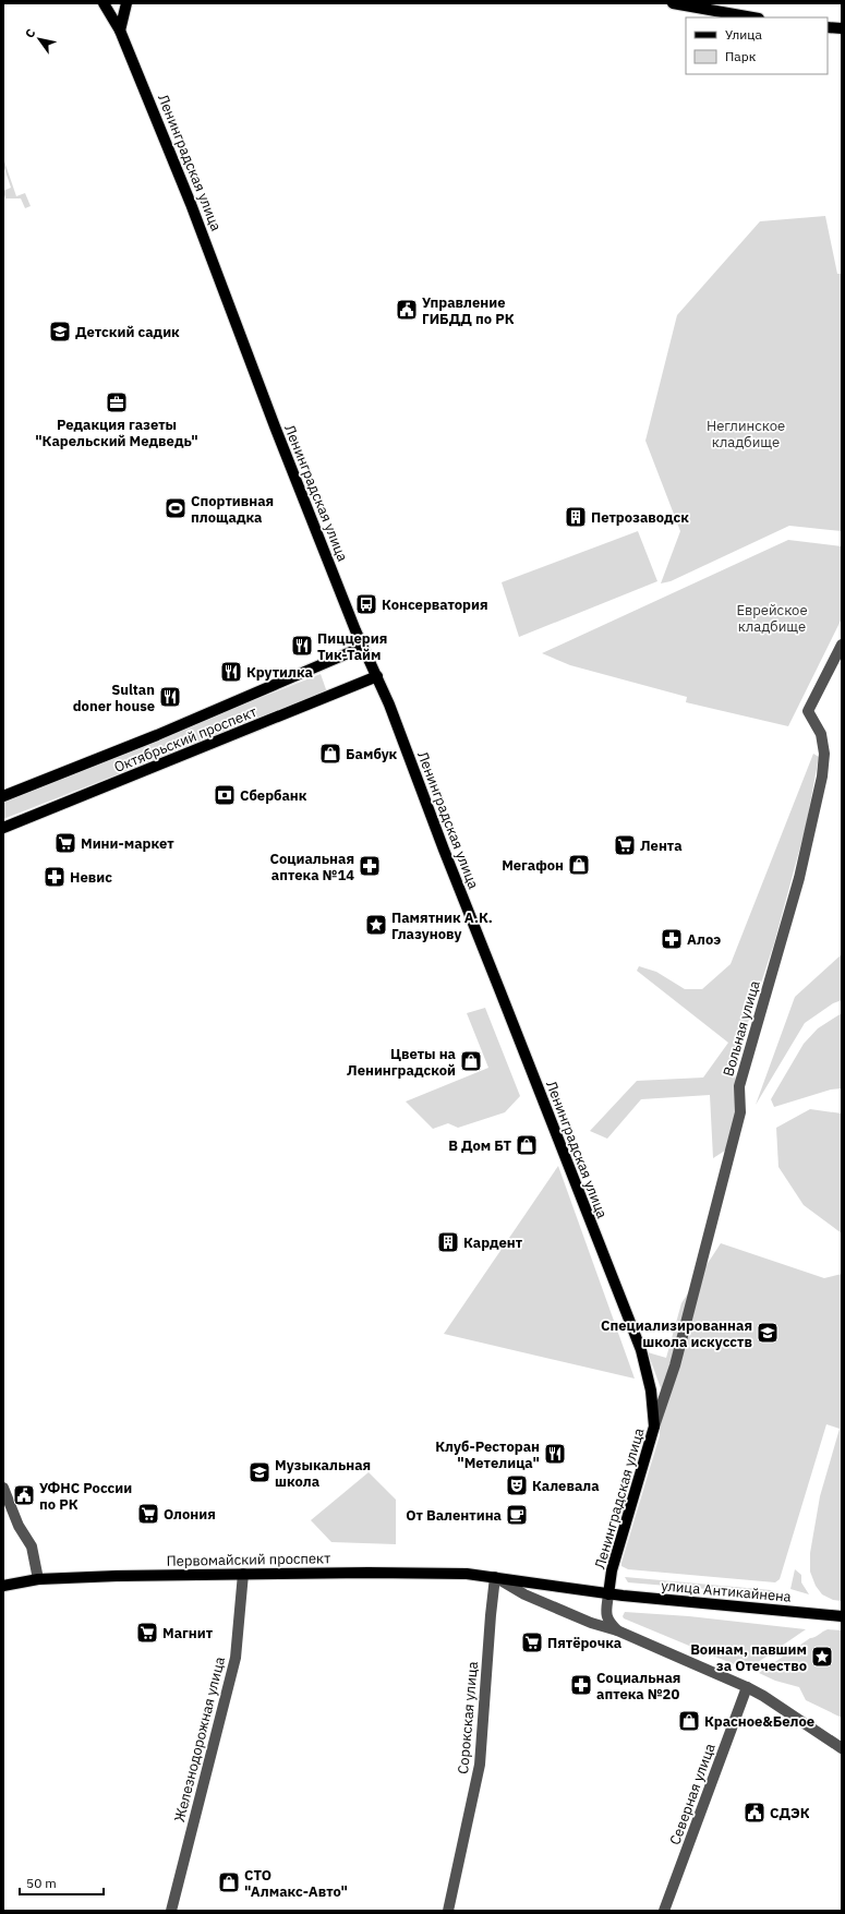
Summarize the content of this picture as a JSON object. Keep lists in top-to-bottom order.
{
  "streets": {
    "main road": [
      "Ленинградская улица",
      "Октябрьский проспект",
      "Первомайский проспект",
      "улица Антикайнена"
    ],
    "street": [
      "Вольная улица",
      "Сорокская улица",
      "Железнодорожная улица",
      "Северная улица"
    ]
  },
  "crossings": [
    ["Ленинградская улица", "Октябрьский проспект"],
    ["Ленинградская улица", "Вольная улица"],
    ["Ленинградская улица", "Первомайский проспект"],
    ["Ленинградская улица", "улица Антикайнена"],
    ["Первомайский проспект", "улица Антикайнена"],
    ["Первомайский проспект", "Сорокская улица"],
    ["Первомайский проспект", "Железнодорожная улица"],
    ["Первомайский проспект", "Северная улица"]
  ],
  "parks": ["Неглинское кладбище", "Еврейское кладбище"],
  "places": {
    "public building": ["Управление ГИБДД по РК", "УФНС России по РК", "СДЭК"],
    "school or university": ["Детский садик", "Специализированная школа искусств", "Музыкальная школа"],
    "office": ["Редакция газеты \"Карельский Медведь\""],
    "sports": ["Спортивная площадка"],
    "building": ["Петрозаводск", "Кардент"],
    "bus stop": ["Консерватория"],
    "restaurant": [
      "Пиццерия Тик-Тайм",
      "Крутилка",
      "Sultan doner house",
      "Клуб-Ресторан \"Метелица\""
    ],
    "shop": [
      "Бамбук",
      "Мегафон",
      "Цветы на Ленинградской",
      "В Дом БТ",
      "Красное&Белое",
      "СТО \"Алмакс-Авто\""
    ],
    "bank": ["Сбербанк"],
    "supermarket": [
      "Мини-маркет",
      "Лента",
      "Олония",
      "Магнит",
      "Пятёрочка"
    ],
    "pharmacy": [
      "Социальная аптека №14",
      "Невис",
      "Алоэ",
      "Социальная аптека №20"
    ],
    "place": ["Памятник А.К. Глазунову", "Воинам, павшим за Отечество"],
    "theatre": ["Калевала"],
    "cafe": ["От Валентина"]
  },
  "legend": ["Улица", "Парк"],
  "scale_bar": "50 m",
  "north": "top left"
}
